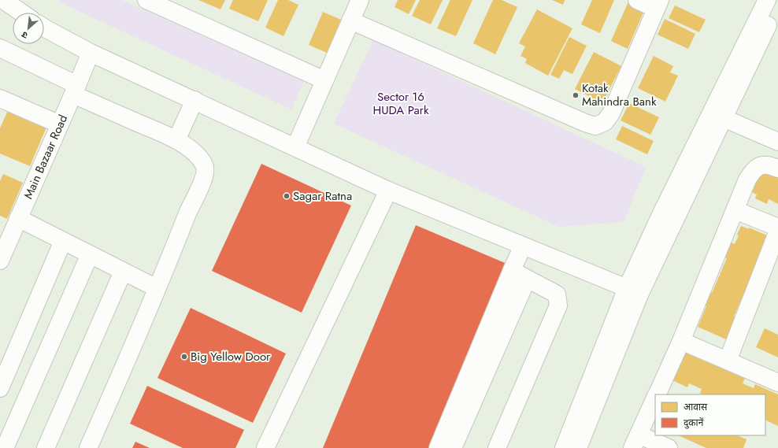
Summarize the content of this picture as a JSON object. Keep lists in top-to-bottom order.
{
  "streets": {
    "street": ["Main Bazaar Road"]
  },
  "parks": ["Sector 16 HUDA Park"],
  "places": ["Kotak Mahindra Bank", "Sagar Ratna", "Big Yellow Door"],
  "legend": ["आवास", "दुकानें"],
  "north": "bottom left"
}
